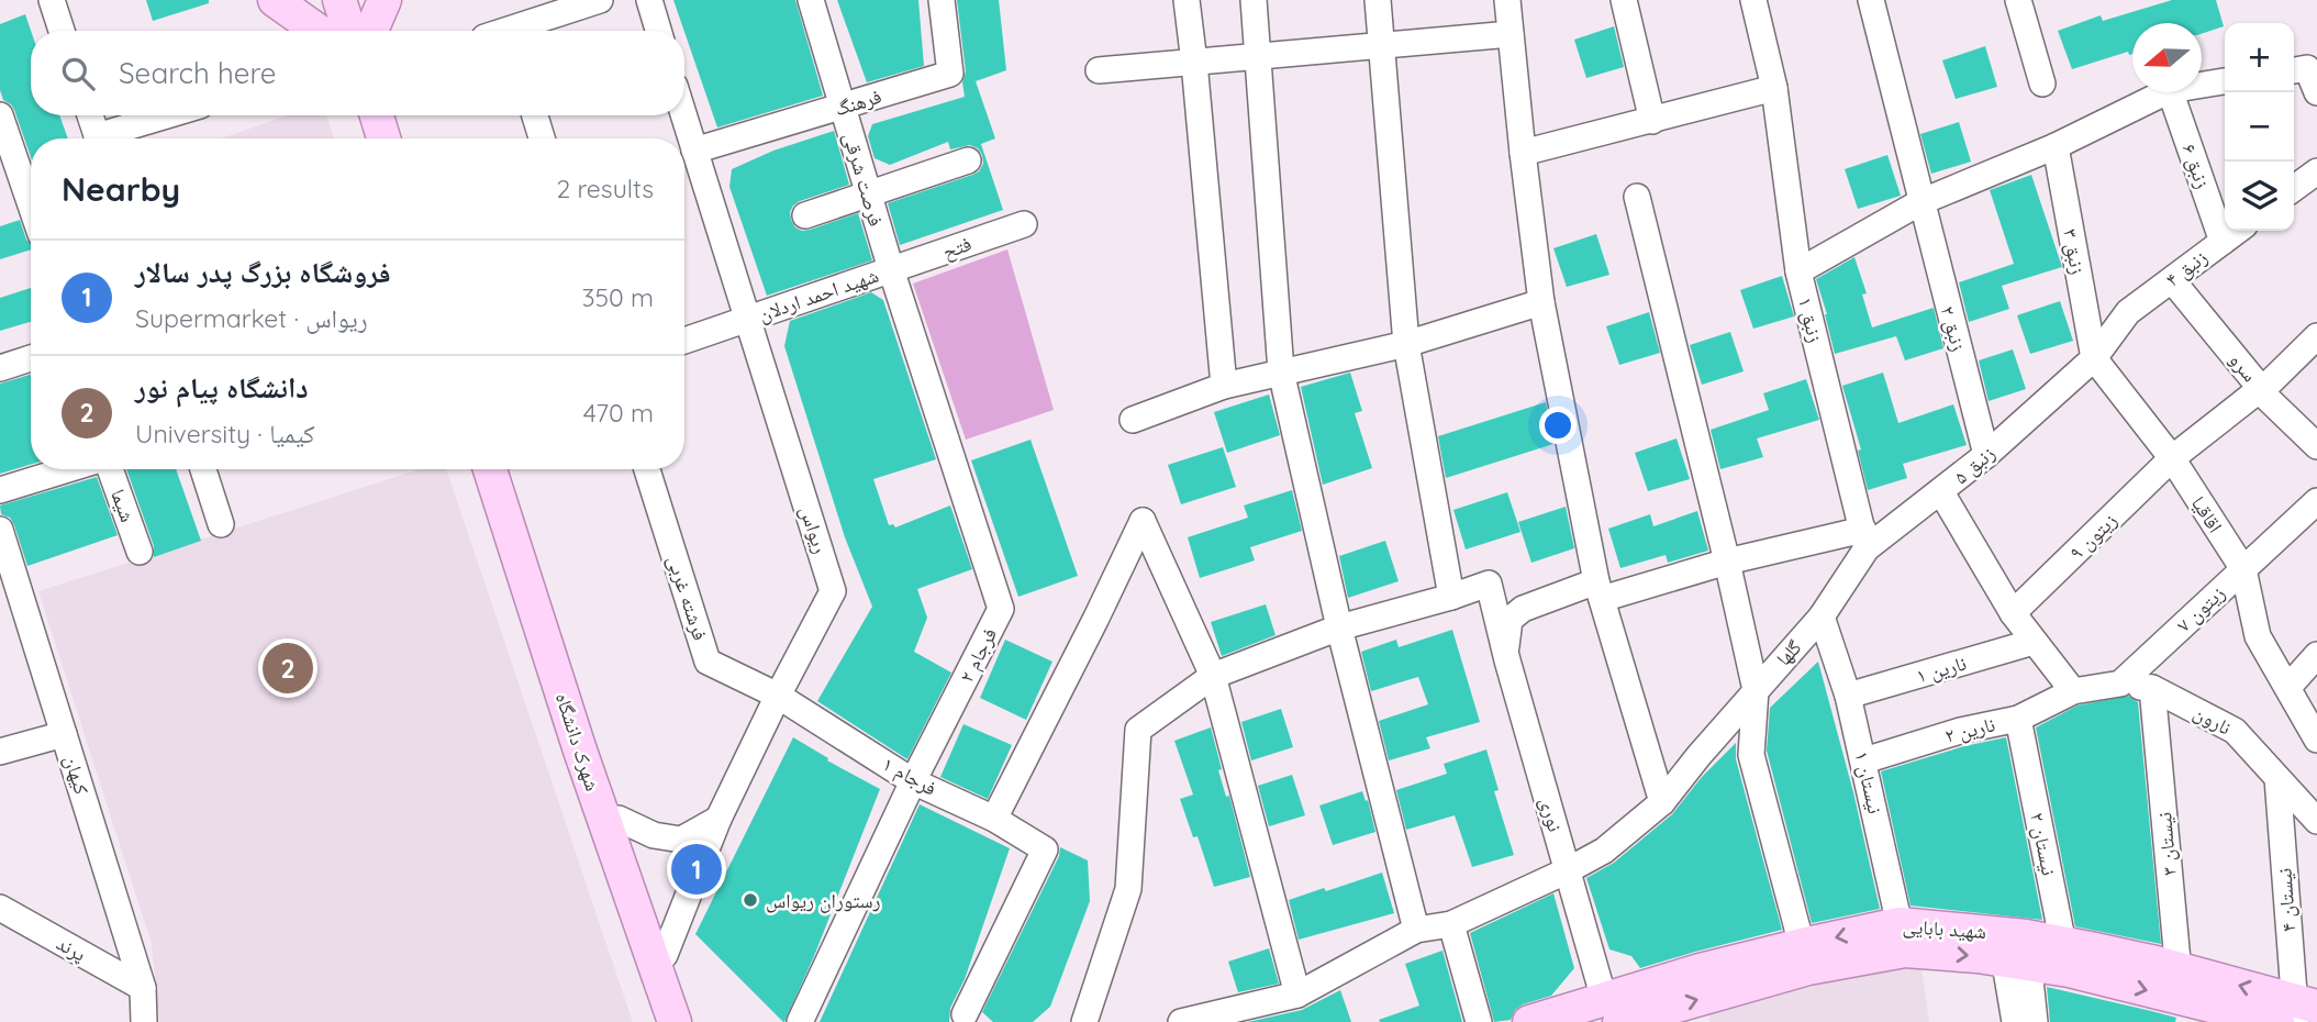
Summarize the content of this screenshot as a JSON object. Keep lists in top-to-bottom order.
{
  "streets": {
    "main road": ["شهرک دانشگاه", "شهید بابایی"],
    "street": [
      "فرهنگ",
      "زنبق ۶",
      "فرصت شرقی",
      "فتح",
      "زنبق ۳",
      "زنبق ۴",
      "شهید احمد اردلان",
      "زنبق ۱",
      "زنبق ۲",
      "سرو",
      "زنبق ۵",
      "شیما",
      "اقاقیا",
      "ریواس",
      "زیتون ۹",
      "فرشته غربی",
      "زیتون ۷",
      "گلها",
      "فرجام ۲",
      "نارین ۱",
      "نارون",
      "نارین ۲",
      "کیهان",
      "فرجام ۱",
      "نیستان ۱",
      "نوری",
      "نیستان ۲",
      "نیستان ۳",
      "نیستان ۴",
      "پرند"
    ]
  },
  "crossings": [
    ["فرهنگ", "فرصت شرقی"],
    ["فرهنگ", "ریواس"],
    ["زنبق ۶", "زنبق ۴"],
    ["فرصت شرقی", "فتح"],
    ["فرصت شرقی", "شهید احمد اردلان"],
    ["فرصت شرقی", "فرجام ۲"],
    ["فتح", "شهید احمد اردلان"],
    ["فتح", "فرجام ۲"],
    ["زنبق ۳", "زنبق ۵"],
    ["زنبق ۳", "اقاقیا"],
    ["زنبق ۴", "سرو"],
    ["زنبق ۴", "زنبق ۵"],
    ["شهید احمد اردلان", "ریواس"],
    ["شهید احمد اردلان", "فرجام ۲"],
    ["زنبق ۱", "زنبق ۵"],
    ["زنبق ۲", "زنبق ۵"],
    ["زنبق ۵", "اقاقیا"],
    ["زنبق ۵", "گلها"],
    ["زنبق ۵", "نیستان ۱"],
    ["اقاقیا", "زیتون ۹"],
    ["اقاقیا", "زیتون ۷"],
    ["ریواس", "فرشته غربی"],
    ["ریواس", "فرجام ۱"],
    ["فرشته غربی", "فرجام ۱"],
    ["زیتون ۷", "نارون"],
    ["گلها", "نیستان ۱"],
    ["گلها", "نوری"],
    ["فرجام ۲", "فرجام ۱"],
    ["نارین ۱", "نیستان ۱"],
    ["نارون", "نیستان ۳"],
    ["نارون", "نیستان ۴"],
    ["نارین ۲", "نیستان ۱"],
    ["نارین ۲", "نیستان ۲"],
    ["کیهان", "پرند"],
    ["نیستان ۱", "شهید بابایی"],
    ["نوری", "شهید بابایی"],
    ["نیستان ۲", "شهید بابایی"],
    ["نیستان ۳", "شهید بابایی"],
    ["نیستان ۴", "شهید بابایی"]
  ],
  "places": ["رستوران ریواس"],
  "north": "left",
  "page": {
    "map_buttons": ["+", "−"],
    "search": "Search here",
    "heading": ["Nearby", "2 results"],
    "list": [
      {
        "mark": "1",
        "name": "فروشگاه بزرگ پدر سالار",
        "note": "Supermarket · ریواس",
        "value": "350 m"
      },
      {
        "mark": "2",
        "name": "دانشگاه پیام نور",
        "note": "University · کیمیا",
        "value": "470 m"
      }
    ],
    "pins": ["2", "1"]
  }
}
